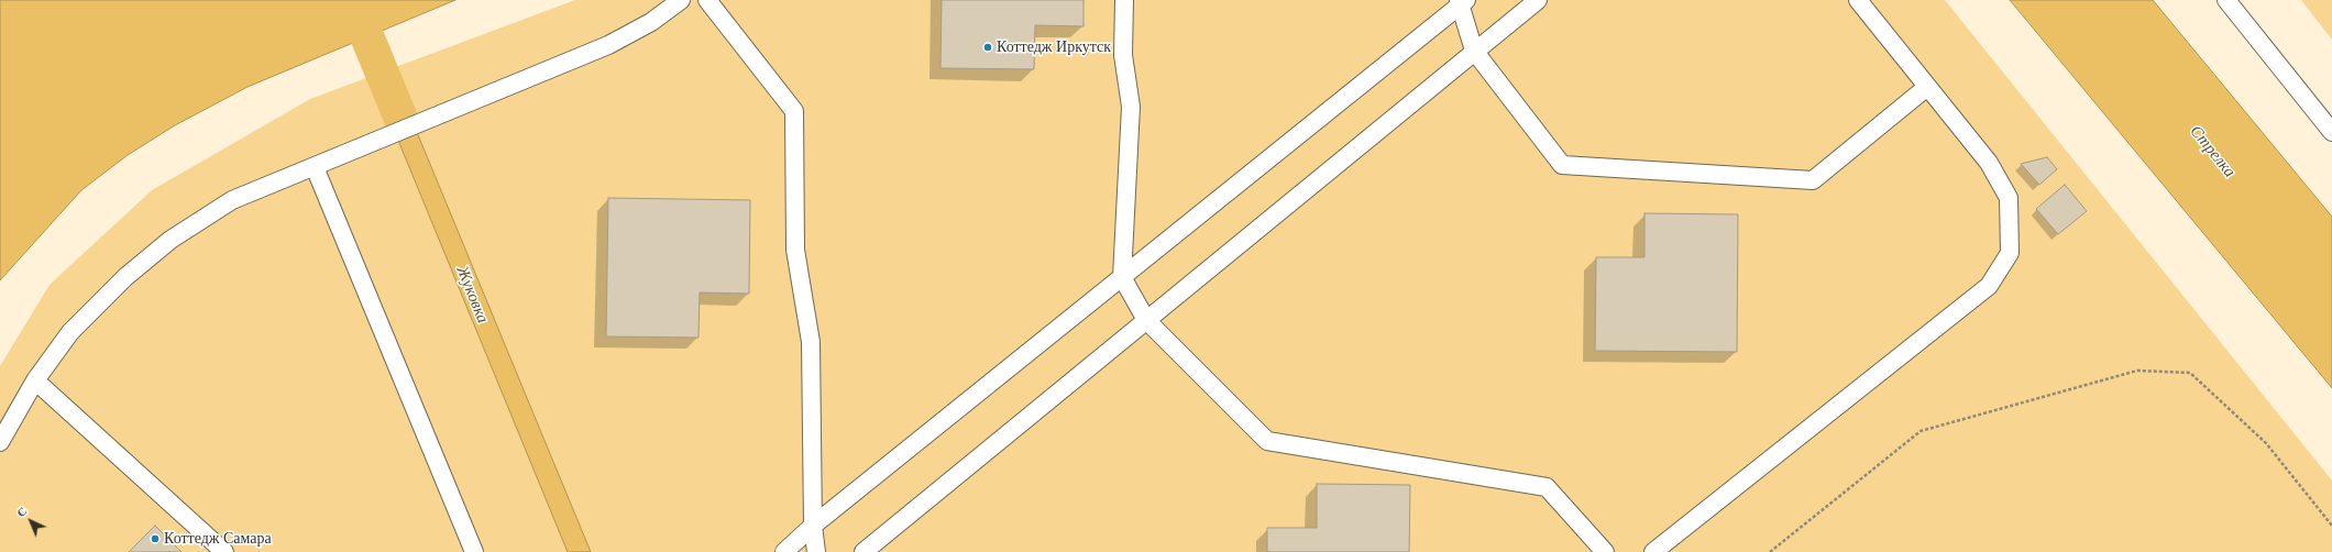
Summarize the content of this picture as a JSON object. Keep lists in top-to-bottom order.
{
  "water": ["Стрелка", "Жуковка"],
  "places": ["Коттедж Иркутск", "Коттедж Самара"],
  "north": "top left"
}
